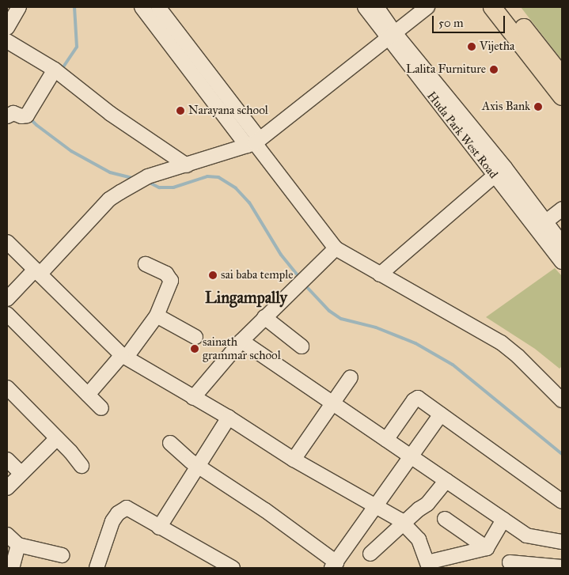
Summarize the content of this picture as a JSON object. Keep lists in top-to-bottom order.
{
  "streets": {
    "street": ["Huda Park West Road"]
  },
  "districts": ["Lingampally"],
  "places": [
    "Vijetha",
    "Lalita Furniture",
    "Axis Bank",
    "Narayana school",
    "sai baba temple",
    "sainath grammar school"
  ],
  "scale_bar": "50 m"
}
